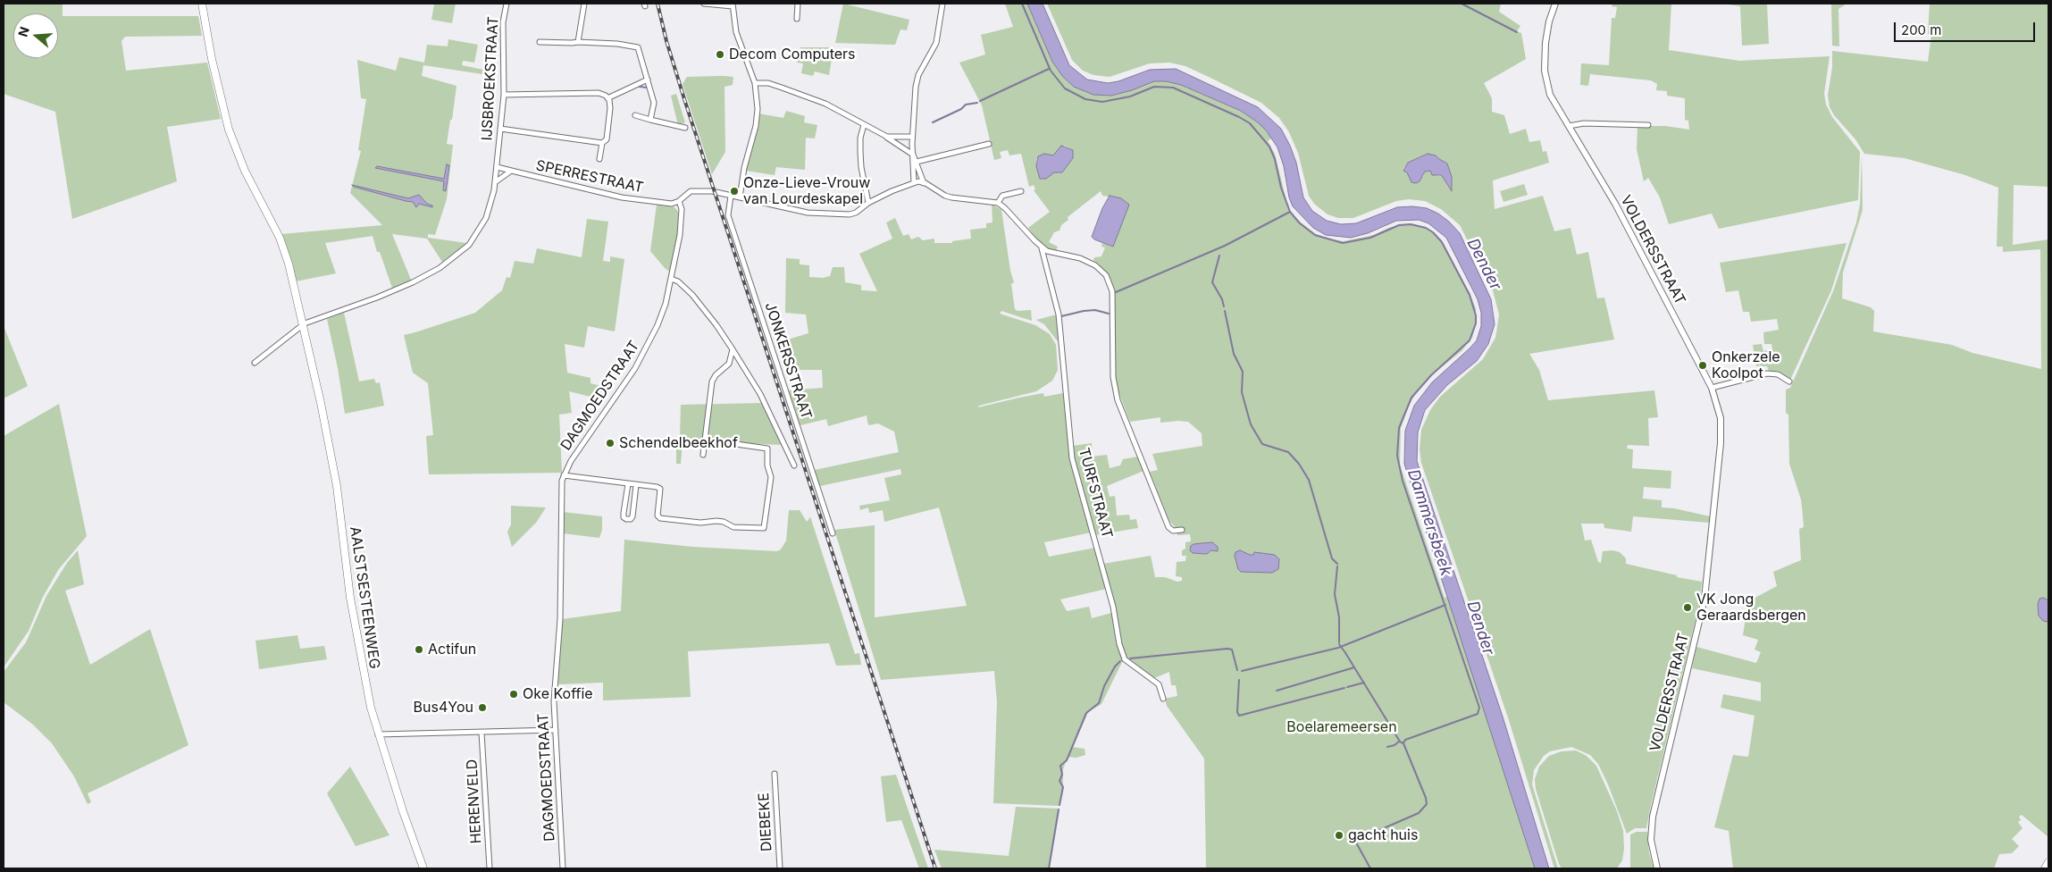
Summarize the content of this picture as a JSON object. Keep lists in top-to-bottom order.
{
  "streets": {
    "main road": ["AALSTSESTEENWEG"],
    "street": [
      "IJSBROEKSTRAAT",
      "SPERRESTRAAT",
      "VOLDERSSTRAAT",
      "JONKERSSTRAAT",
      "DAGMOEDSTRAAT",
      "TURFSTRAAT",
      "HERENVELD",
      "DIEBEKE"
    ]
  },
  "crossings": [
    ["IJSBROEKSTRAAT", "SPERRESTRAAT"],
    ["IJSBROEKSTRAAT", "AALSTSESTEENWEG"],
    ["SPERRESTRAAT", "DAGMOEDSTRAAT"]
  ],
  "water": ["Dender", "Dammersbeek"],
  "parks": ["Boelaremeersen"],
  "places": [
    "Decom Computers",
    "Onze-Lieve-Vrouw van Lourdeskapel",
    "Onkerzele Koolpot",
    "Schendelbeekhof",
    "VK Jong Geraardsbergen",
    "Actifun",
    "Oke Koffie",
    "Bus4You",
    "gacht huis"
  ],
  "scale_bar": "200 m",
  "north": "left"
}
